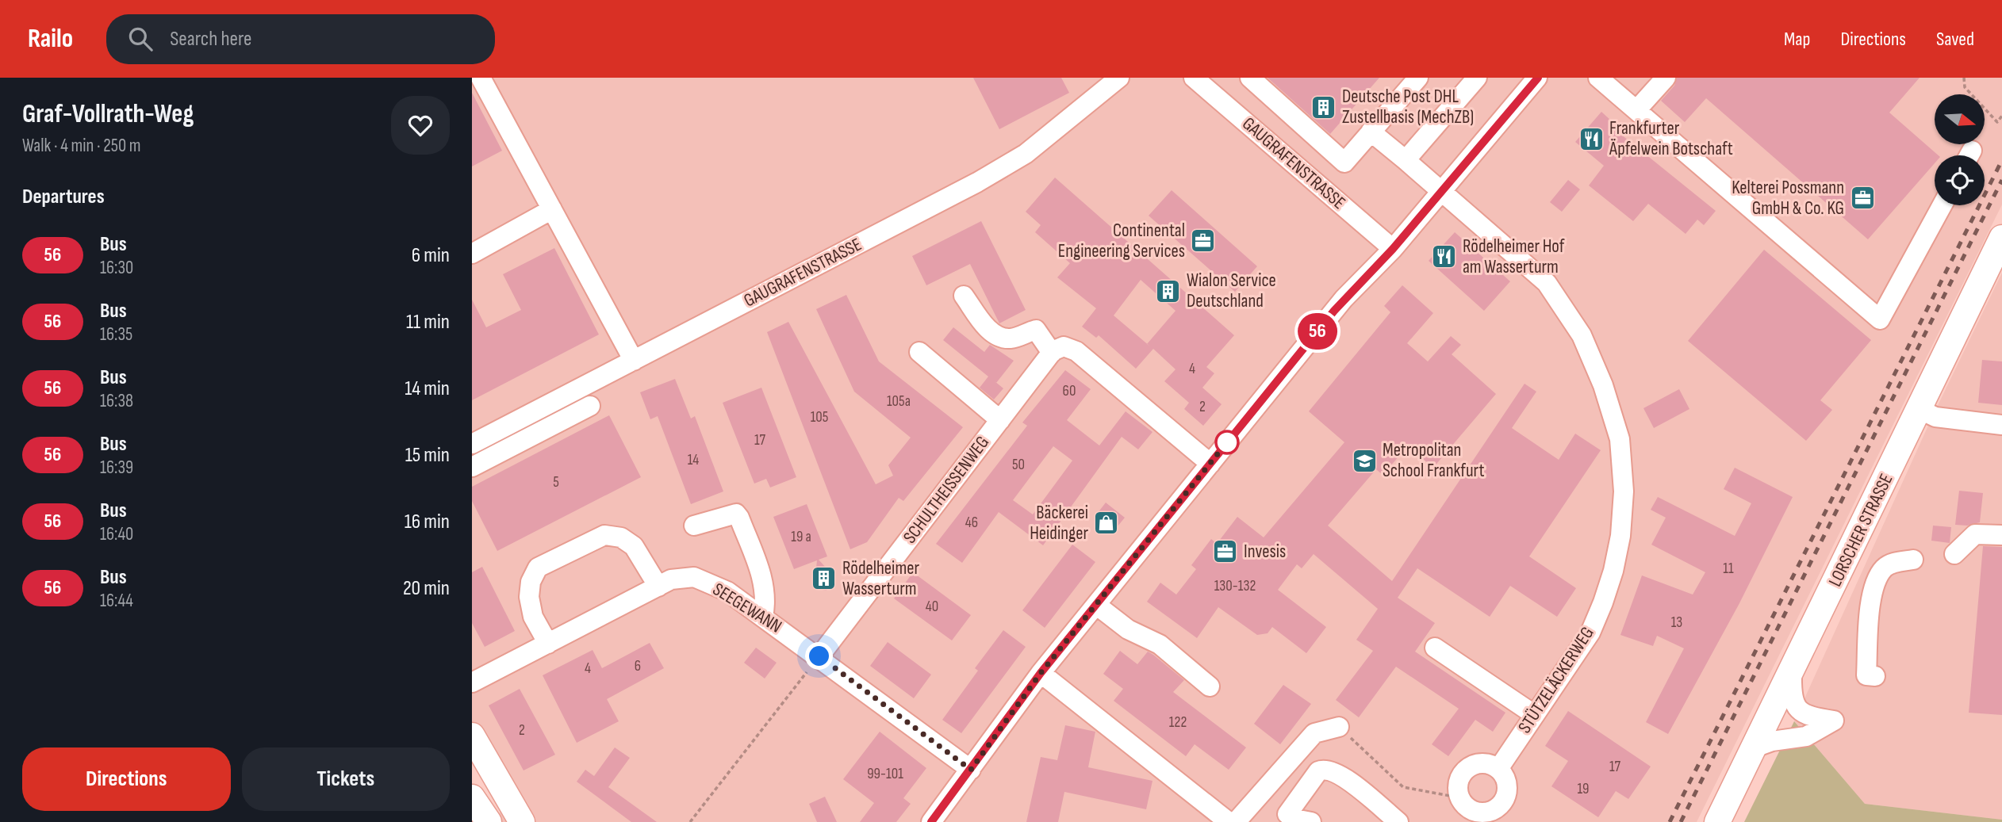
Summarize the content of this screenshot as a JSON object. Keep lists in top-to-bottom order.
{
  "streets": {
    "main road": ["LORSCHER STRASSE"],
    "street": [
      "GAUGRAFENSTRASSE",
      "SCHULTHEISSENWEG",
      "SEEGEWANN",
      "STÜTZELÄCKERWEG"
    ]
  },
  "crossings": [
    ["SCHULTHEISSENWEG", "SEEGEWANN"]
  ],
  "places": {
    "building": ["Deutsche Post DHL Zustellbasis (MechZB)", "Wialon Service Deutschland", "Rödelheimer Wasserturm"],
    "restaurant": ["Frankfurter Äpfelwein Botschaft", "Rödelheimer Hof am Wasserturm"],
    "office": ["Kelterei Possmann GmbH & Co. KG", "Continental Engineering Services", "Invesis"],
    "school or university": ["Metropolitan School Frankfurt"],
    "shop": ["Bäckerei Heidinger"]
  },
  "lines": ["bus line 56"],
  "house_numbers": [
    "4",
    "60",
    "105a",
    "2",
    "105",
    "17",
    "14",
    "50",
    "5",
    "46",
    "19 a",
    "11",
    "130-132",
    "40",
    "13",
    "6",
    "4",
    "122",
    "2",
    "17",
    "99-101",
    "19"
  ],
  "north": "right",
  "page": {
    "header": "Railo",
    "search": "Search here",
    "nav": ["Map", "Directions", "Saved"],
    "heading": [
      ["Graf-Vollrath-Weg", "Walk · 4 min · 250 m"],
      "Departures"
    ],
    "on_map": "56",
    "list": [
      {
        "mark": "56",
        "name": "Bus",
        "note": "16:30",
        "value": "6 min"
      },
      {
        "mark": "56",
        "name": "Bus",
        "note": "16:35",
        "value": "11 min"
      },
      {
        "mark": "56",
        "name": "Bus",
        "note": "16:38",
        "value": "14 min"
      },
      {
        "mark": "56",
        "name": "Bus",
        "note": "16:39",
        "value": "15 min"
      },
      {
        "mark": "56",
        "name": "Bus",
        "note": "16:40",
        "value": "16 min"
      },
      {
        "mark": "56",
        "name": "Bus",
        "note": "16:44",
        "value": "20 min"
      }
    ],
    "buttons": ["Directions", "Tickets"]
  }
}
